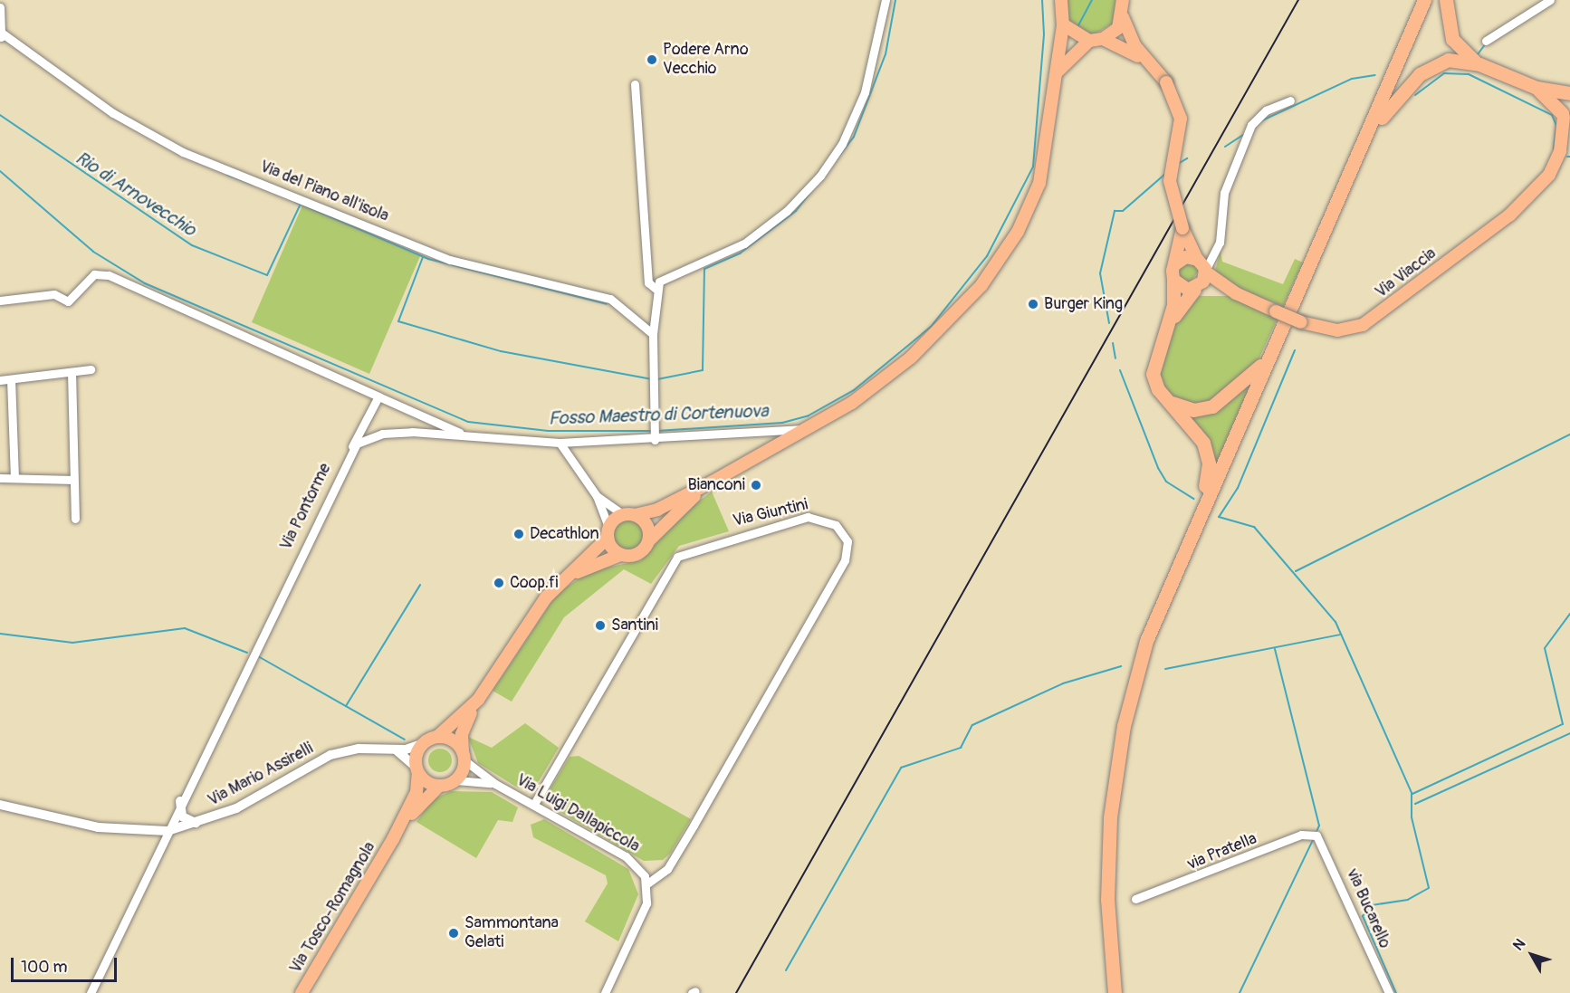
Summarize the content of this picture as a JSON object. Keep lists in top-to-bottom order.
{
  "streets": {
    "main road": ["Via Viaccia", "Via Tosco-Romagnola"],
    "street": [
      "Via del Piano all'isola",
      "Via Pontorme",
      "Via Giuntini",
      "Via Mario Assirelli",
      "Via Luigi Dallapiccola",
      "via Pratella",
      "via Bucarello"
    ]
  },
  "crossings": [
    ["Via Pontorme", "Via Mario Assirelli"],
    ["Via Giuntini", "Via Luigi Dallapiccola"],
    ["Via Mario Assirelli", "Via Luigi Dallapiccola"],
    ["Via Mario Assirelli", "Via Tosco-Romagnola"],
    ["Via Luigi Dallapiccola", "Via Tosco-Romagnola"],
    ["via Pratella", "via Bucarello"]
  ],
  "water": ["Rio di Arnovecchio", "Fosso Maestro di Cortenuova"],
  "places": [
    "Podere Arno Vecchio",
    "Burger King",
    "Bianconi",
    "Decathlon",
    "Coop.fi",
    "Santini",
    "Sammontana Gelati"
  ],
  "scale_bar": "100 m",
  "north": "top left"
}
